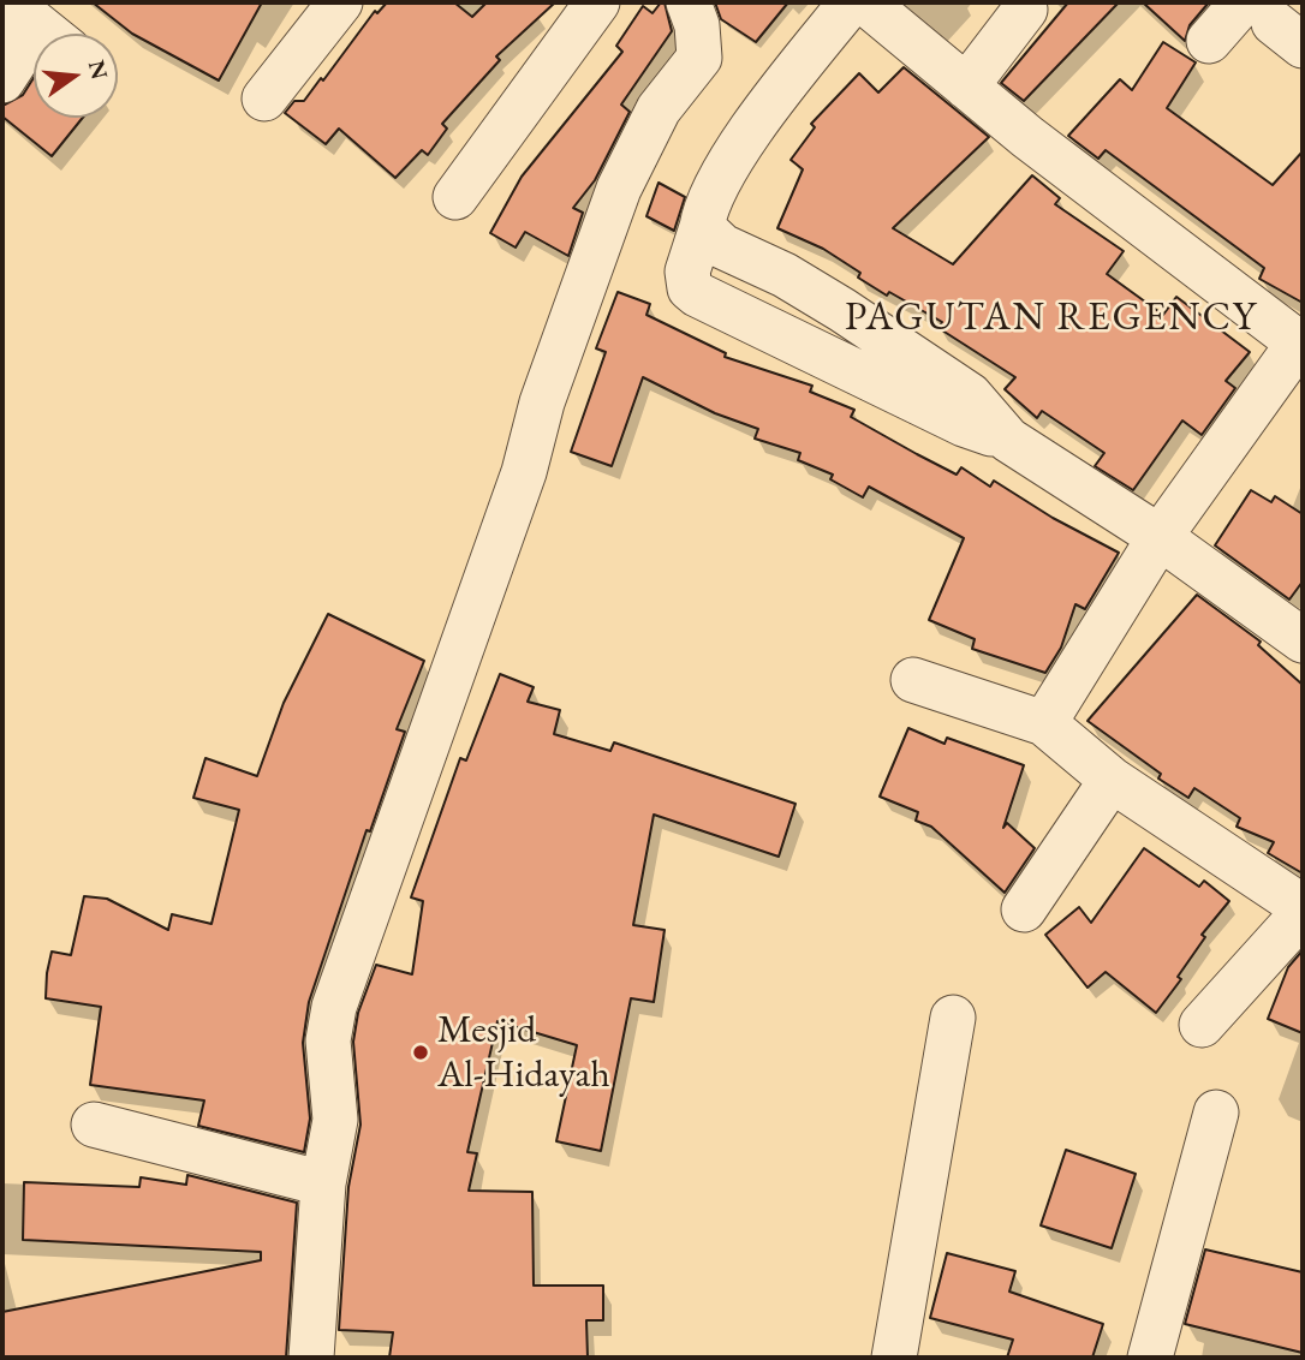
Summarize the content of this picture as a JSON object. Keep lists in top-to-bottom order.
{
  "districts": ["PAGUTAN REGENCY"],
  "places": ["Mesjid Al-Hidayah"],
  "north": "right"
}
